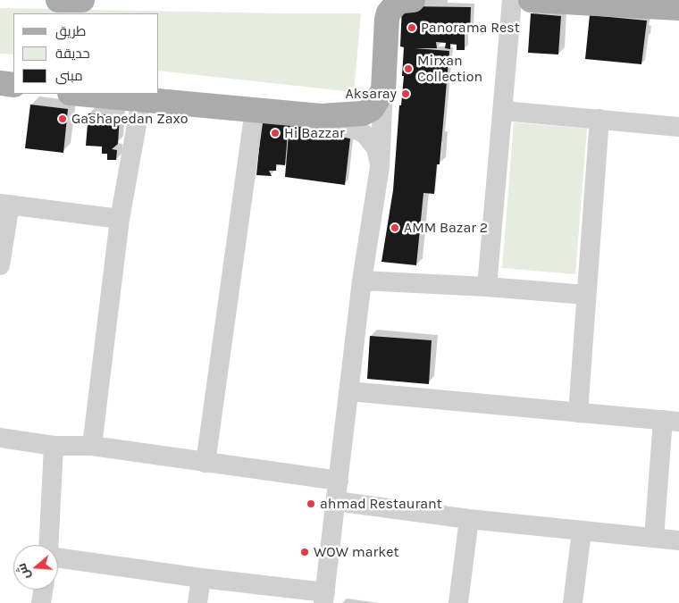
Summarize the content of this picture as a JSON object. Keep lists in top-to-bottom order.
{
  "places": [
    "Panorama Rest",
    "Mirxan Collection",
    "Aksaray",
    "Gashapedan Zaxo",
    "Hi Bazzar",
    "AMM Bazar 2",
    "ahmad Restaurant",
    "WOW market"
  ],
  "legend": ["طريق", "حديقة", "مبنى"],
  "north": "left"
}
